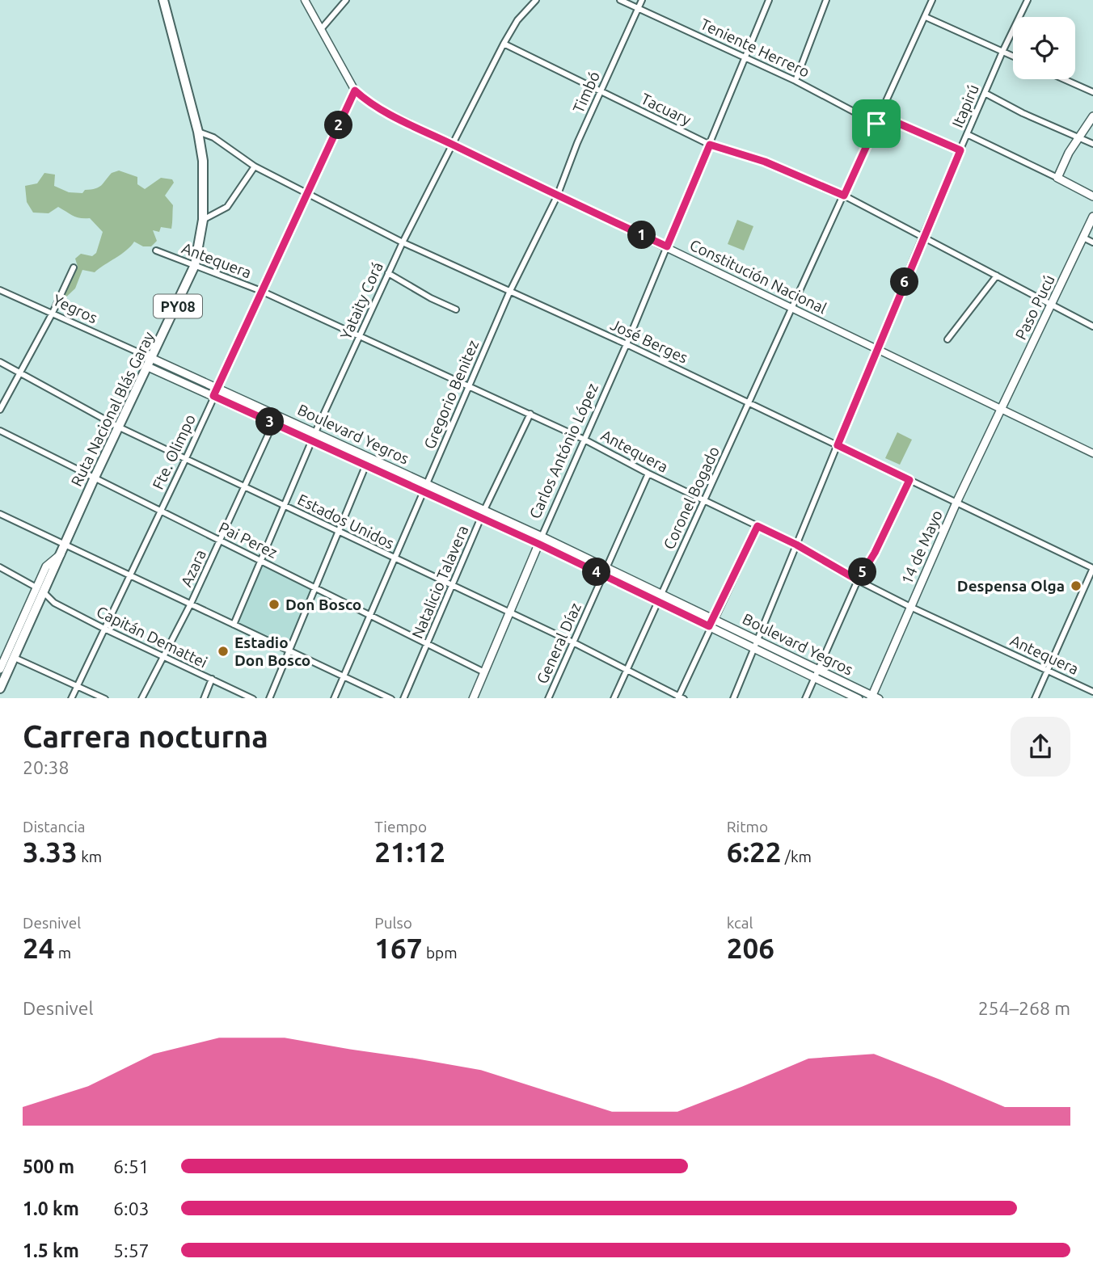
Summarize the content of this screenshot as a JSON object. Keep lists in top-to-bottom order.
{
  "streets": {
    "highway": ["PY08", "Ruta Nacional Blás Garay"],
    "main road": [
      "Paso Pucú",
      "Boulevard Yegros",
      "Carlos António López",
      "14 de Mayo"
    ],
    "street": [
      "Teniente Herrero",
      "Timbó",
      "Itapirú",
      "Tacuary",
      "Antequera",
      "Constitución Nacional",
      "Yataity Corá",
      "Yegros",
      "José Berges",
      "Gregorio Benitez",
      "Fte. Olimpo",
      "Coronel Bogado",
      "Estados Unidos",
      "Pai Perez",
      "Azara",
      "Natalicio Talavera",
      "Capitán Demattei",
      "General Díaz"
    ]
  },
  "crossings": [
    ["Teniente Herrero", "Timbó"],
    ["Teniente Herrero", "Carlos António López"],
    ["Teniente Herrero", "Coronel Bogado"],
    ["Timbó", "Tacuary"],
    ["Timbó", "Constitución Nacional"],
    ["Timbó", "Gregorio Benitez"],
    ["Itapirú", "Tacuary"],
    ["Itapirú", "Antequera"],
    ["Itapirú", "Constitución Nacional"],
    ["Itapirú", "José Berges"],
    ["Itapirú", "Boulevard Yegros"],
    ["Tacuary", "Yataity Corá"],
    ["Tacuary", "Paso Pucú"],
    ["Tacuary", "Carlos António López"],
    ["Tacuary", "Coronel Bogado"],
    ["Antequera", "Yataity Corá"],
    ["Antequera", "Gregorio Benitez"],
    ["Antequera", "Ruta Nacional Blás Garay"],
    ["Antequera", "Carlos António López"],
    ["Antequera", "Fte. Olimpo"],
    ["Antequera", "Coronel Bogado"],
    ["Antequera", "14 de Mayo"],
    ["Antequera", "Natalicio Talavera"],
    ["Antequera", "General Díaz"],
    ["Constitución Nacional", "Yataity Corá"],
    ["Constitución Nacional", "Paso Pucú"],
    ["Constitución Nacional", "Gregorio Benitez"],
    ["Constitución Nacional", "Carlos António López"],
    ["Constitución Nacional", "Fte. Olimpo"],
    ["Constitución Nacional", "Coronel Bogado"],
    ["Constitución Nacional", "14 de Mayo"],
    ["Yataity Corá", "José Berges"],
    ["Yataity Corá", "Boulevard Yegros"],
    ["Yataity Corá", "Estados Unidos"],
    ["Yataity Corá", "Pai Perez"],
    ["Paso Pucú", "14 de Mayo"],
    ["Yegros", "Boulevard Yegros"],
    ["José Berges", "Gregorio Benitez"],
    ["José Berges", "Ruta Nacional Blás Garay"],
    ["José Berges", "Carlos António López"],
    ["José Berges", "Fte. Olimpo"],
    ["José Berges", "Coronel Bogado"],
    ["José Berges", "14 de Mayo"],
    ["Gregorio Benitez", "Boulevard Yegros"],
    ["Gregorio Benitez", "Estados Unidos"],
    ["Gregorio Benitez", "Pai Perez"],
    ["Ruta Nacional Blás Garay", "Boulevard Yegros"],
    ["Ruta Nacional Blás Garay", "Estados Unidos"],
    ["Ruta Nacional Blás Garay", "Pai Perez"],
    ["Ruta Nacional Blás Garay", "Capitán Demattei"],
    ["Boulevard Yegros", "Carlos António López"],
    ["Boulevard Yegros", "Fte. Olimpo"],
    ["Boulevard Yegros", "Coronel Bogado"],
    ["Boulevard Yegros", "14 de Mayo"],
    ["Boulevard Yegros", "Azara"],
    ["Boulevard Yegros", "Natalicio Talavera"],
    ["Boulevard Yegros", "General Díaz"],
    ["Carlos António López", "Estados Unidos"],
    ["Carlos António López", "Pai Perez"],
    ["Fte. Olimpo", "Estados Unidos"],
    ["Fte. Olimpo", "Pai Perez"],
    ["Fte. Olimpo", "Capitán Demattei"],
    ["Coronel Bogado", "Estados Unidos"],
    ["Estados Unidos", "Azara"],
    ["Estados Unidos", "Natalicio Talavera"],
    ["Estados Unidos", "General Díaz"],
    ["Pai Perez", "Azara"],
    ["Pai Perez", "Natalicio Talavera"],
    ["Azara", "Capitán Demattei"]
  ],
  "places": ["Despensa Olga", "Don Bosco", "Estadio Don Bosco"],
  "page": {
    "pins": [
      "2",
      "1",
      "6",
      "3",
      "4",
      "5"
    ],
    "heading": ["Carrera nocturna", "20:38"],
    "stats": [
      ["Distancia", "3.33 km"],
      ["Tiempo", "21:12"],
      ["Ritmo", "6:22 /km"],
      ["Desnivel", "24 m"],
      ["Pulso", "167 bpm"],
      ["kcal", "206"]
    ],
    "chart": ["Desnivel", "254–268 m"],
    "list": [
      {
        "name": "500 m",
        "note": "6:51"
      },
      {
        "name": "1.0 km",
        "note": "6:03"
      },
      {
        "name": "1.5 km",
        "note": "5:57"
      }
    ]
  }
}
